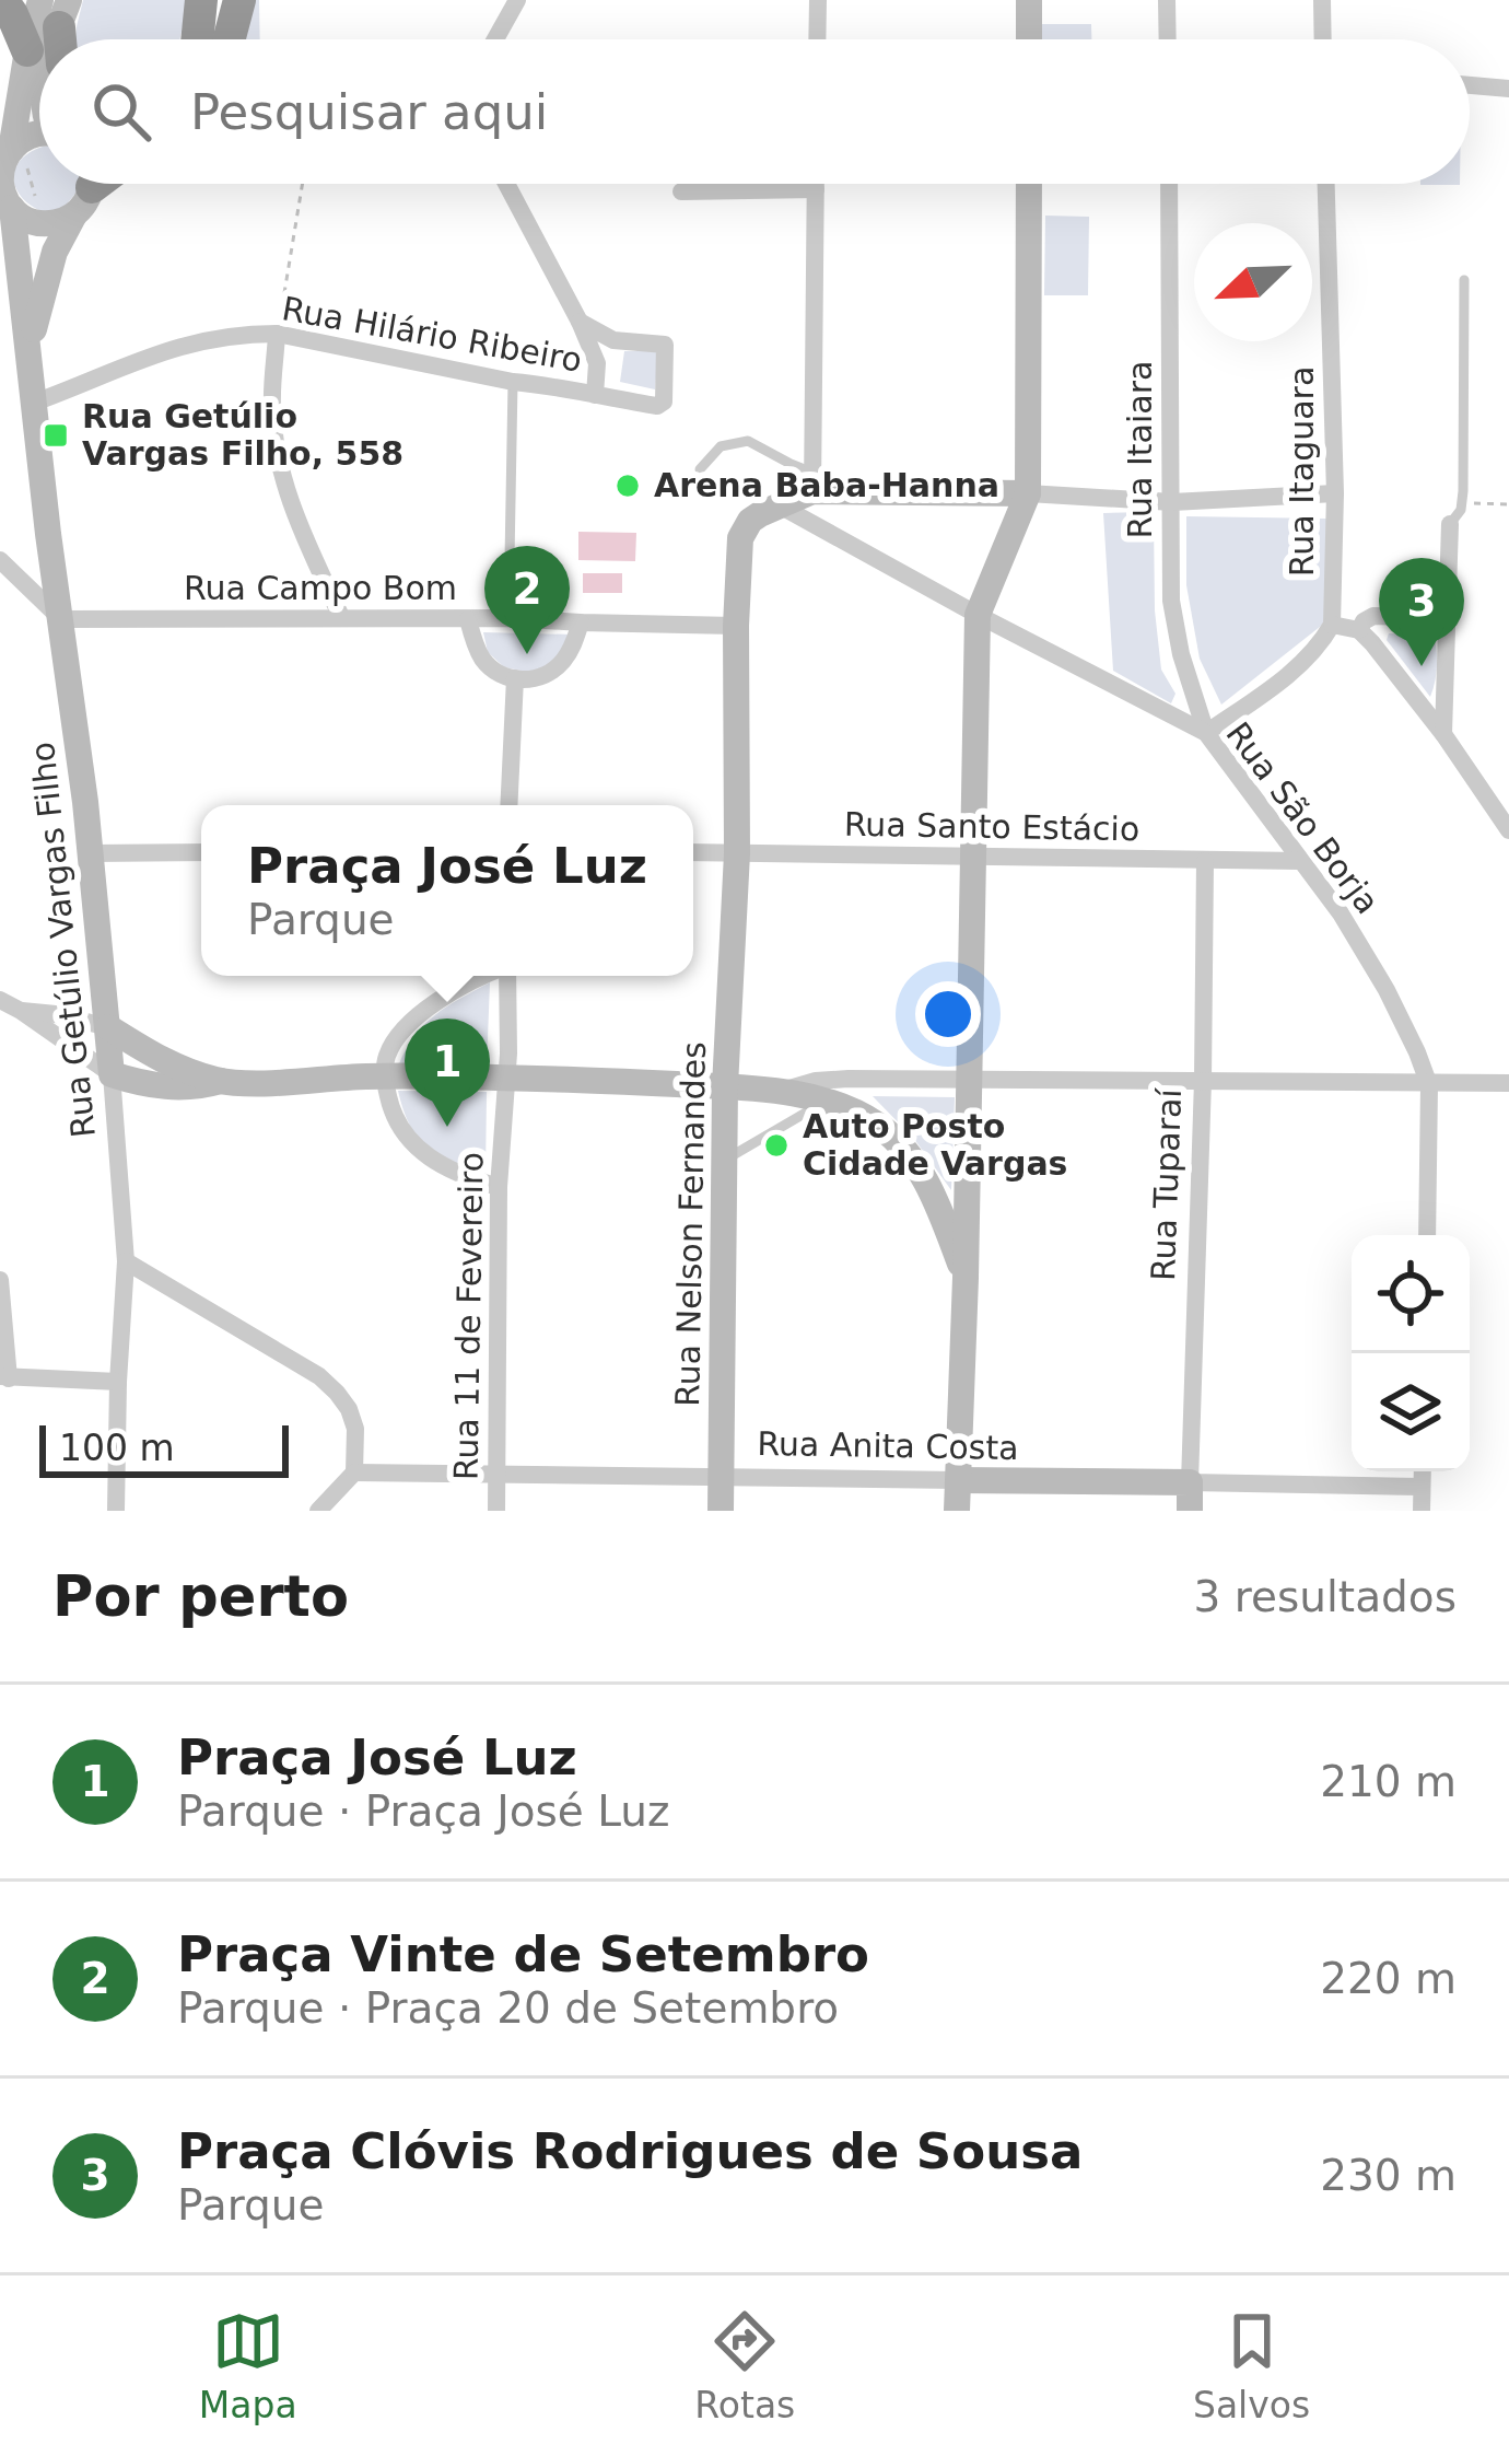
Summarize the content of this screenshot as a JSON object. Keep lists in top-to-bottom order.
{
  "streets": {
    "street": [
      "Rua Hilário Ribeiro",
      "Rua Itaiara",
      "Rua Itaguara",
      "Rua Campo Bom",
      "Rua São Borja",
      "Rua Santo Estácio",
      "Rua Getúlio Vargas Filho",
      "Rua Tuparaí",
      "Rua Nelson Fernandes",
      "Rua 11 de Fevereiro",
      "Rua Anita Costa"
    ]
  },
  "crossings": [
    ["Rua Hilário Ribeiro", "Rua Getúlio Vargas Filho"],
    ["Rua Itaiara", "Rua São Borja"],
    ["Rua Campo Bom", "Rua Getúlio Vargas Filho"],
    ["Rua Campo Bom", "Rua Nelson Fernandes"],
    ["Rua São Borja", "Rua Santo Estácio"],
    ["Rua São Borja", "Rua Nelson Fernandes"],
    ["Rua Santo Estácio", "Rua Tuparaí"],
    ["Rua Santo Estácio", "Rua Nelson Fernandes"],
    ["Rua Tuparaí", "Rua Anita Costa"],
    ["Rua Nelson Fernandes", "Rua Anita Costa"],
    ["Rua 11 de Fevereiro", "Rua Anita Costa"]
  ],
  "places": {
    "transit": ["Rua Getúlio Vargas Filho, 558"],
    "other": ["Arena Baba-Hanna", "Auto Posto Cidade Vargas"]
  },
  "scale_bar": "100 m",
  "north": "bottom left",
  "page": {
    "search": "Pesquisar aqui",
    "pins": ["2", "3", "1"],
    "popup": ["Praça José Luz", "Parque"],
    "scale": "100 m",
    "heading": ["Por perto", "3 resultados"],
    "list": [
      {
        "mark": "1",
        "name": "Praça José Luz",
        "note": "Parque · Praça José Luz",
        "value": "210 m"
      },
      {
        "mark": "2",
        "name": "Praça Vinte de Setembro",
        "note": "Parque · Praça 20 de Setembro",
        "value": "220 m"
      },
      {
        "mark": "3",
        "name": "Praça Clóvis Rodrigues de Sousa",
        "note": "Parque",
        "value": "230 m"
      }
    ],
    "nav": ["Mapa", "Rotas", "Salvos"]
  }
}
